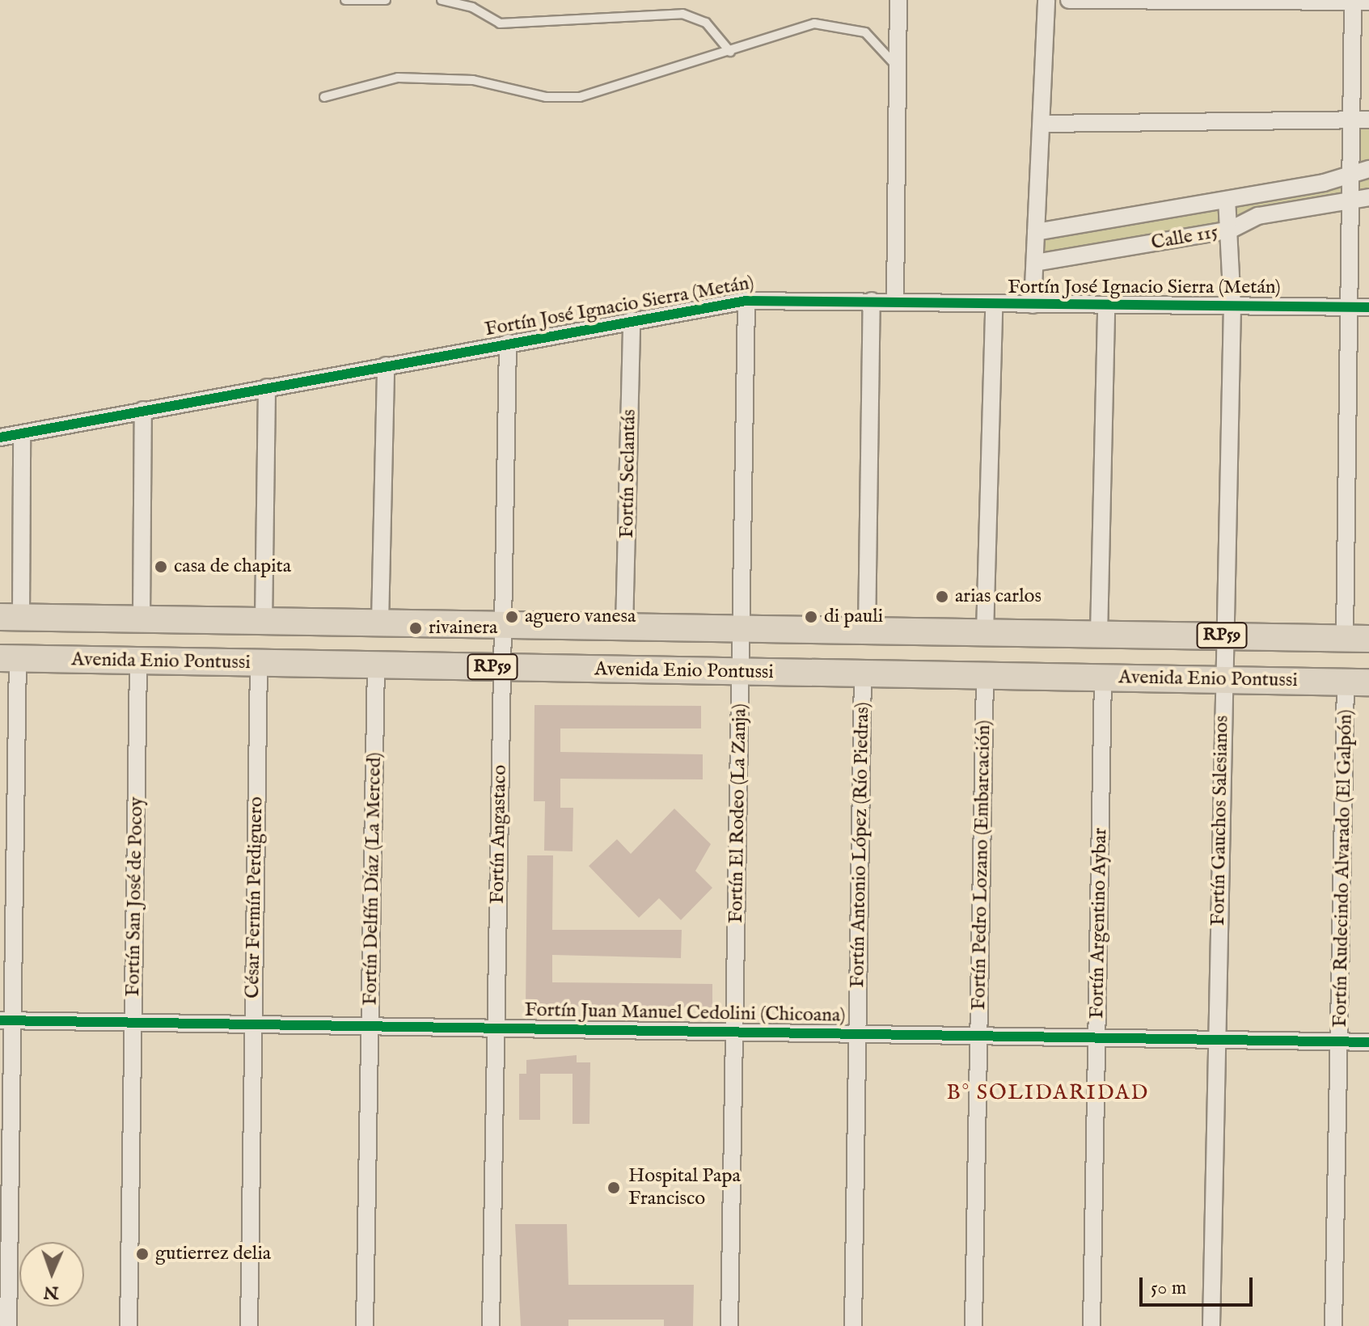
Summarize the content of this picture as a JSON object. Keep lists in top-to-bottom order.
{
  "streets": {
    "main road": ["RP59", "Avenida Enio Pontussi"],
    "street": [
      "Calle 115",
      "Fortín José Ignacio Sierra (Metán)",
      "Fortín Seclantás",
      "Fortín El Rodeo (La Zanja)",
      "Fortín Gauchos Salesianos",
      "Fortín Angastaco",
      "Fortín Antonio López (Río Piedras)",
      "Fortín Pedro Lozano (Embarcación)",
      "Fortín Rudecindo Alvarado (El Galpón)",
      "Fortín Delfín Díaz (La Merced)",
      "Fortín San José de Pocoy",
      "César Fermín Perdiguero",
      "Fortín Argentino Aybar",
      "Fortín Juan Manuel Cedolini (Chicoana)"
    ]
  },
  "crossings": [
    ["Calle 115", "Fortín Gauchos Salesianos"],
    ["Fortín José Ignacio Sierra (Metán)", "Fortín Seclantás"],
    ["Fortín José Ignacio Sierra (Metán)", "Fortín El Rodeo (La Zanja)"],
    ["Fortín José Ignacio Sierra (Metán)", "Fortín Gauchos Salesianos"],
    ["Fortín José Ignacio Sierra (Metán)", "Fortín Angastaco"],
    ["Fortín Seclantás", "RP59"],
    ["RP59", "Fortín El Rodeo (La Zanja)"],
    ["RP59", "Fortín Gauchos Salesianos"],
    ["RP59", "Fortín Angastaco"],
    ["Avenida Enio Pontussi", "Fortín El Rodeo (La Zanja)"],
    ["Avenida Enio Pontussi", "Fortín Gauchos Salesianos"],
    ["Avenida Enio Pontussi", "Fortín Angastaco"],
    ["Avenida Enio Pontussi", "Fortín Antonio López (Río Piedras)"],
    ["Avenida Enio Pontussi", "Fortín Pedro Lozano (Embarcación)"],
    ["Avenida Enio Pontussi", "Fortín Rudecindo Alvarado (El Galpón)"],
    ["Avenida Enio Pontussi", "Fortín Delfín Díaz (La Merced)"],
    ["Avenida Enio Pontussi", "Fortín San José de Pocoy"],
    ["Avenida Enio Pontussi", "César Fermín Perdiguero"],
    ["Avenida Enio Pontussi", "Fortín Argentino Aybar"],
    ["Fortín El Rodeo (La Zanja)", "Fortín Juan Manuel Cedolini (Chicoana)"],
    ["Fortín Gauchos Salesianos", "Fortín Juan Manuel Cedolini (Chicoana)"],
    ["Fortín Angastaco", "Fortín Juan Manuel Cedolini (Chicoana)"],
    ["Fortín Antonio López (Río Piedras)", "Fortín Juan Manuel Cedolini (Chicoana)"],
    ["Fortín Pedro Lozano (Embarcación)", "Fortín Juan Manuel Cedolini (Chicoana)"],
    ["Fortín Rudecindo Alvarado (El Galpón)", "Fortín Juan Manuel Cedolini (Chicoana)"],
    ["Fortín Delfín Díaz (La Merced)", "Fortín Juan Manuel Cedolini (Chicoana)"],
    ["Fortín San José de Pocoy", "Fortín Juan Manuel Cedolini (Chicoana)"],
    ["César Fermín Perdiguero", "Fortín Juan Manuel Cedolini (Chicoana)"],
    ["Fortín Argentino Aybar", "Fortín Juan Manuel Cedolini (Chicoana)"]
  ],
  "districts": ["B° SOLIDARIDAD"],
  "places": [
    "casa de chapita",
    "arias carlos",
    "aguero vanesa",
    "di pauli",
    "rivainera",
    "Hospital Papa Francisco",
    "gutierrez delia"
  ],
  "scale_bar": "50 m",
  "north": "bottom"
}
